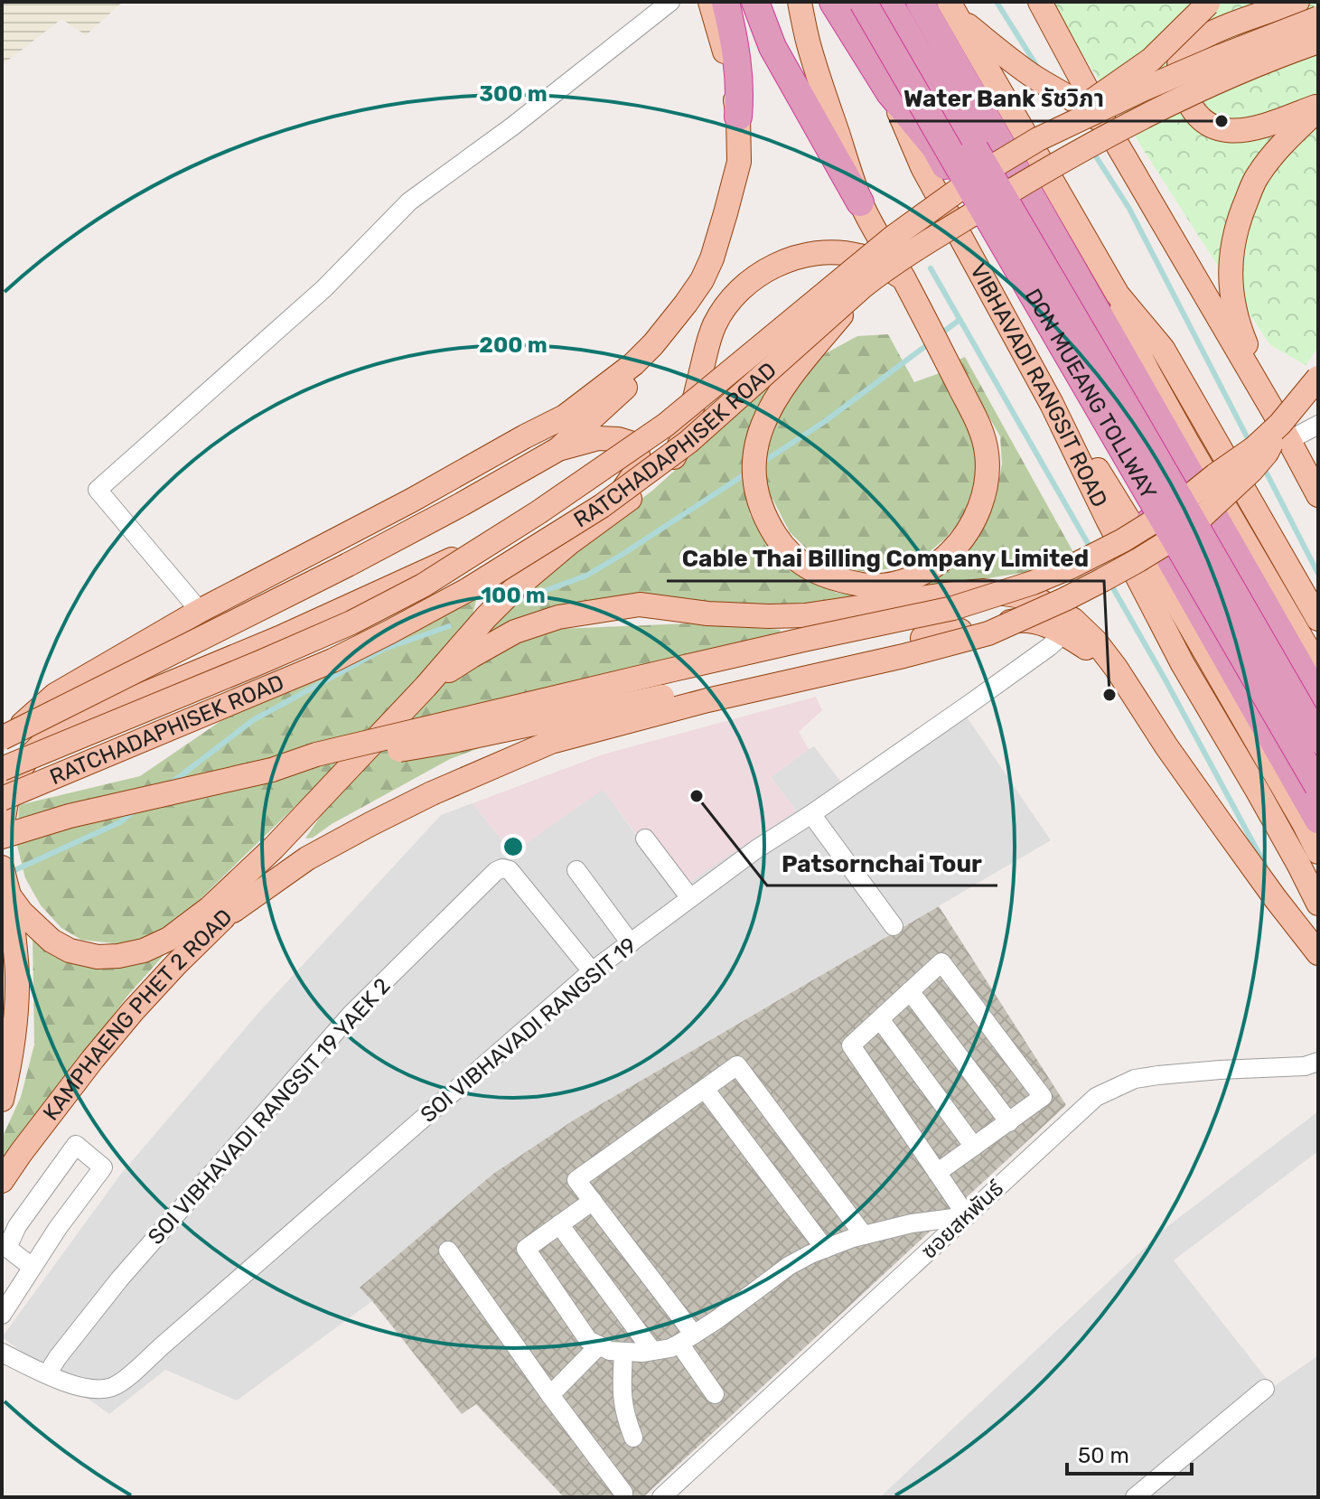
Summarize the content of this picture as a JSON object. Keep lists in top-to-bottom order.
{
  "streets": {
    "highway": ["VIBHAVADI RANGSIT ROAD", "DON MUEANG TOLLWAY"],
    "main road": ["RATCHADAPHISEK ROAD", "KAMPHAENG PHET 2 ROAD"],
    "street": ["SOI VIBHAVADI RANGSIT 19", "SOI VIBHAVADI RANGSIT 19 YAEK 2", "ซอยสหพันธ์"]
  },
  "crossings": [
    ["SOI VIBHAVADI RANGSIT 19", "SOI VIBHAVADI RANGSIT 19 YAEK 2"]
  ],
  "places": ["Water Bank รัชวิภา", "Cable Thai Billing Company Limited", "Patsornchai Tour"],
  "scale_bar": "50 m",
  "rings": ["300 m", "200 m", "100 m"]
}
